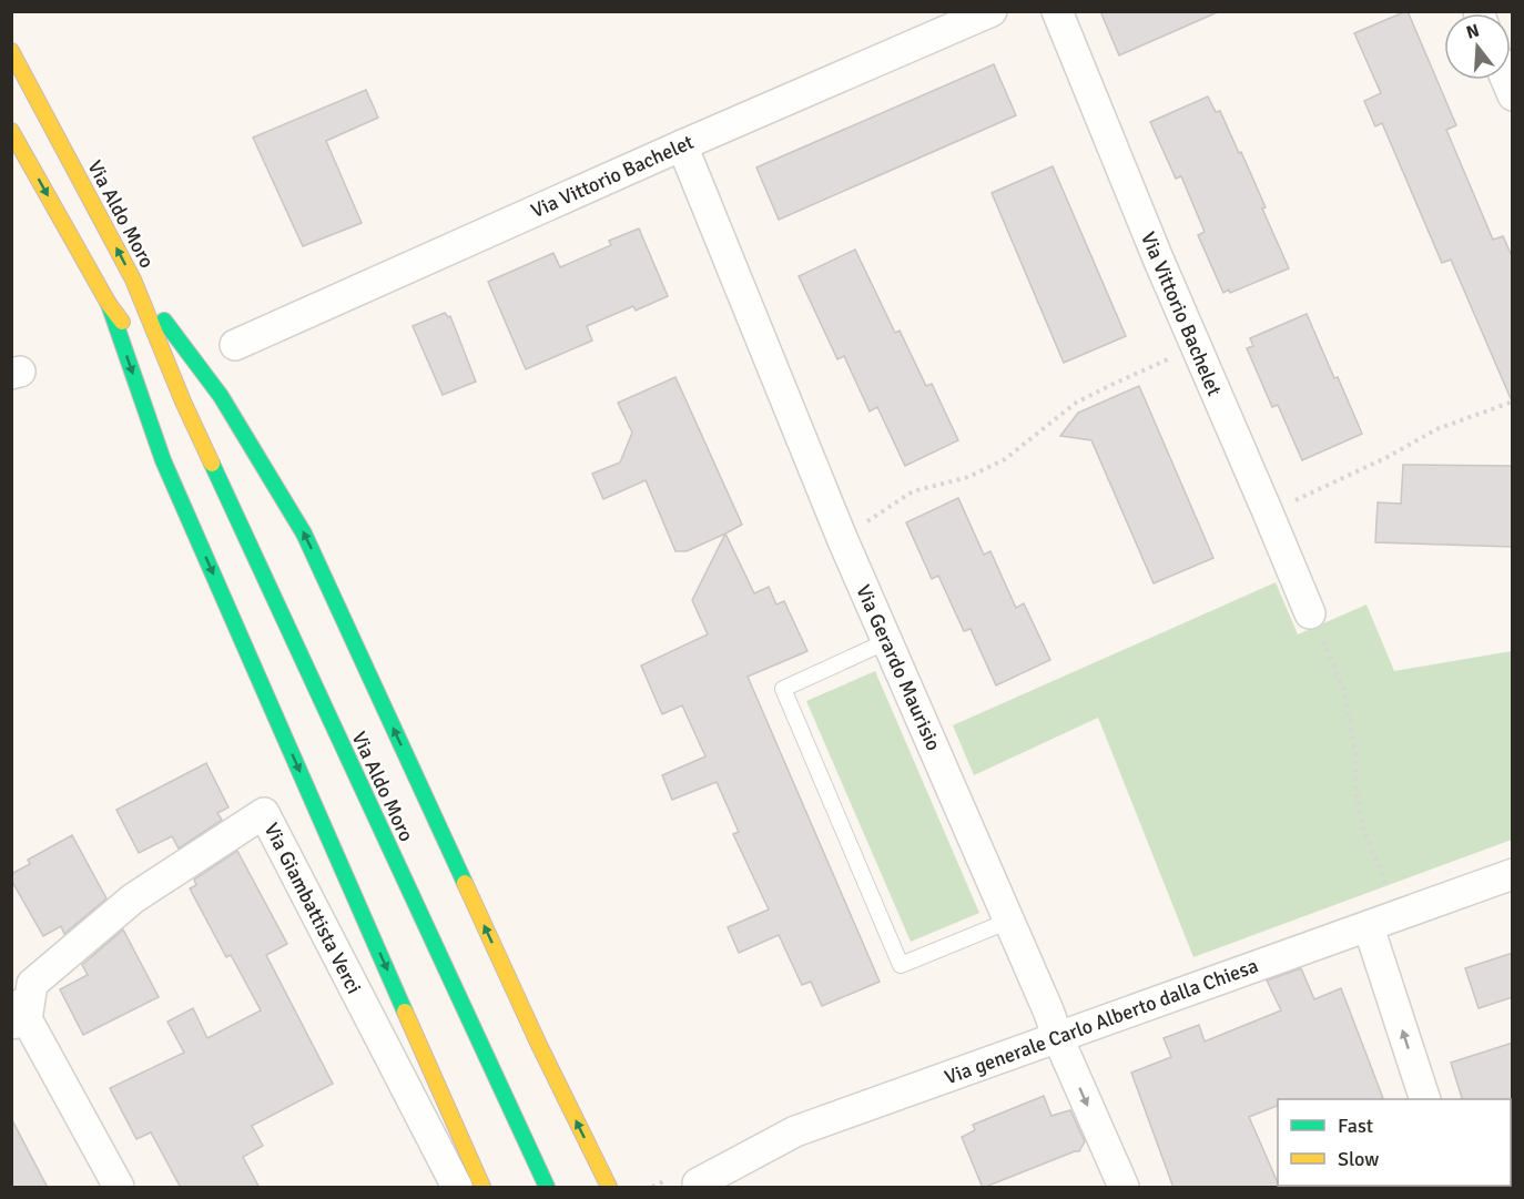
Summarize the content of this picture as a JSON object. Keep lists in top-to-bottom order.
{
  "streets": {
    "main road": ["Via Aldo Moro"],
    "street": [
      "Via Vittorio Bachelet",
      "Via Gerardo Maurisio",
      "Via Giambattista Verci",
      "Via generale Carlo Alberto dalla Chiesa"
    ]
  },
  "crossings": [
    ["Via Vittorio Bachelet", "Via Gerardo Maurisio"],
    ["Via Gerardo Maurisio", "Via generale Carlo Alberto dalla Chiesa"]
  ],
  "legend": ["Fast", "Slow"],
  "north": "top"
}
